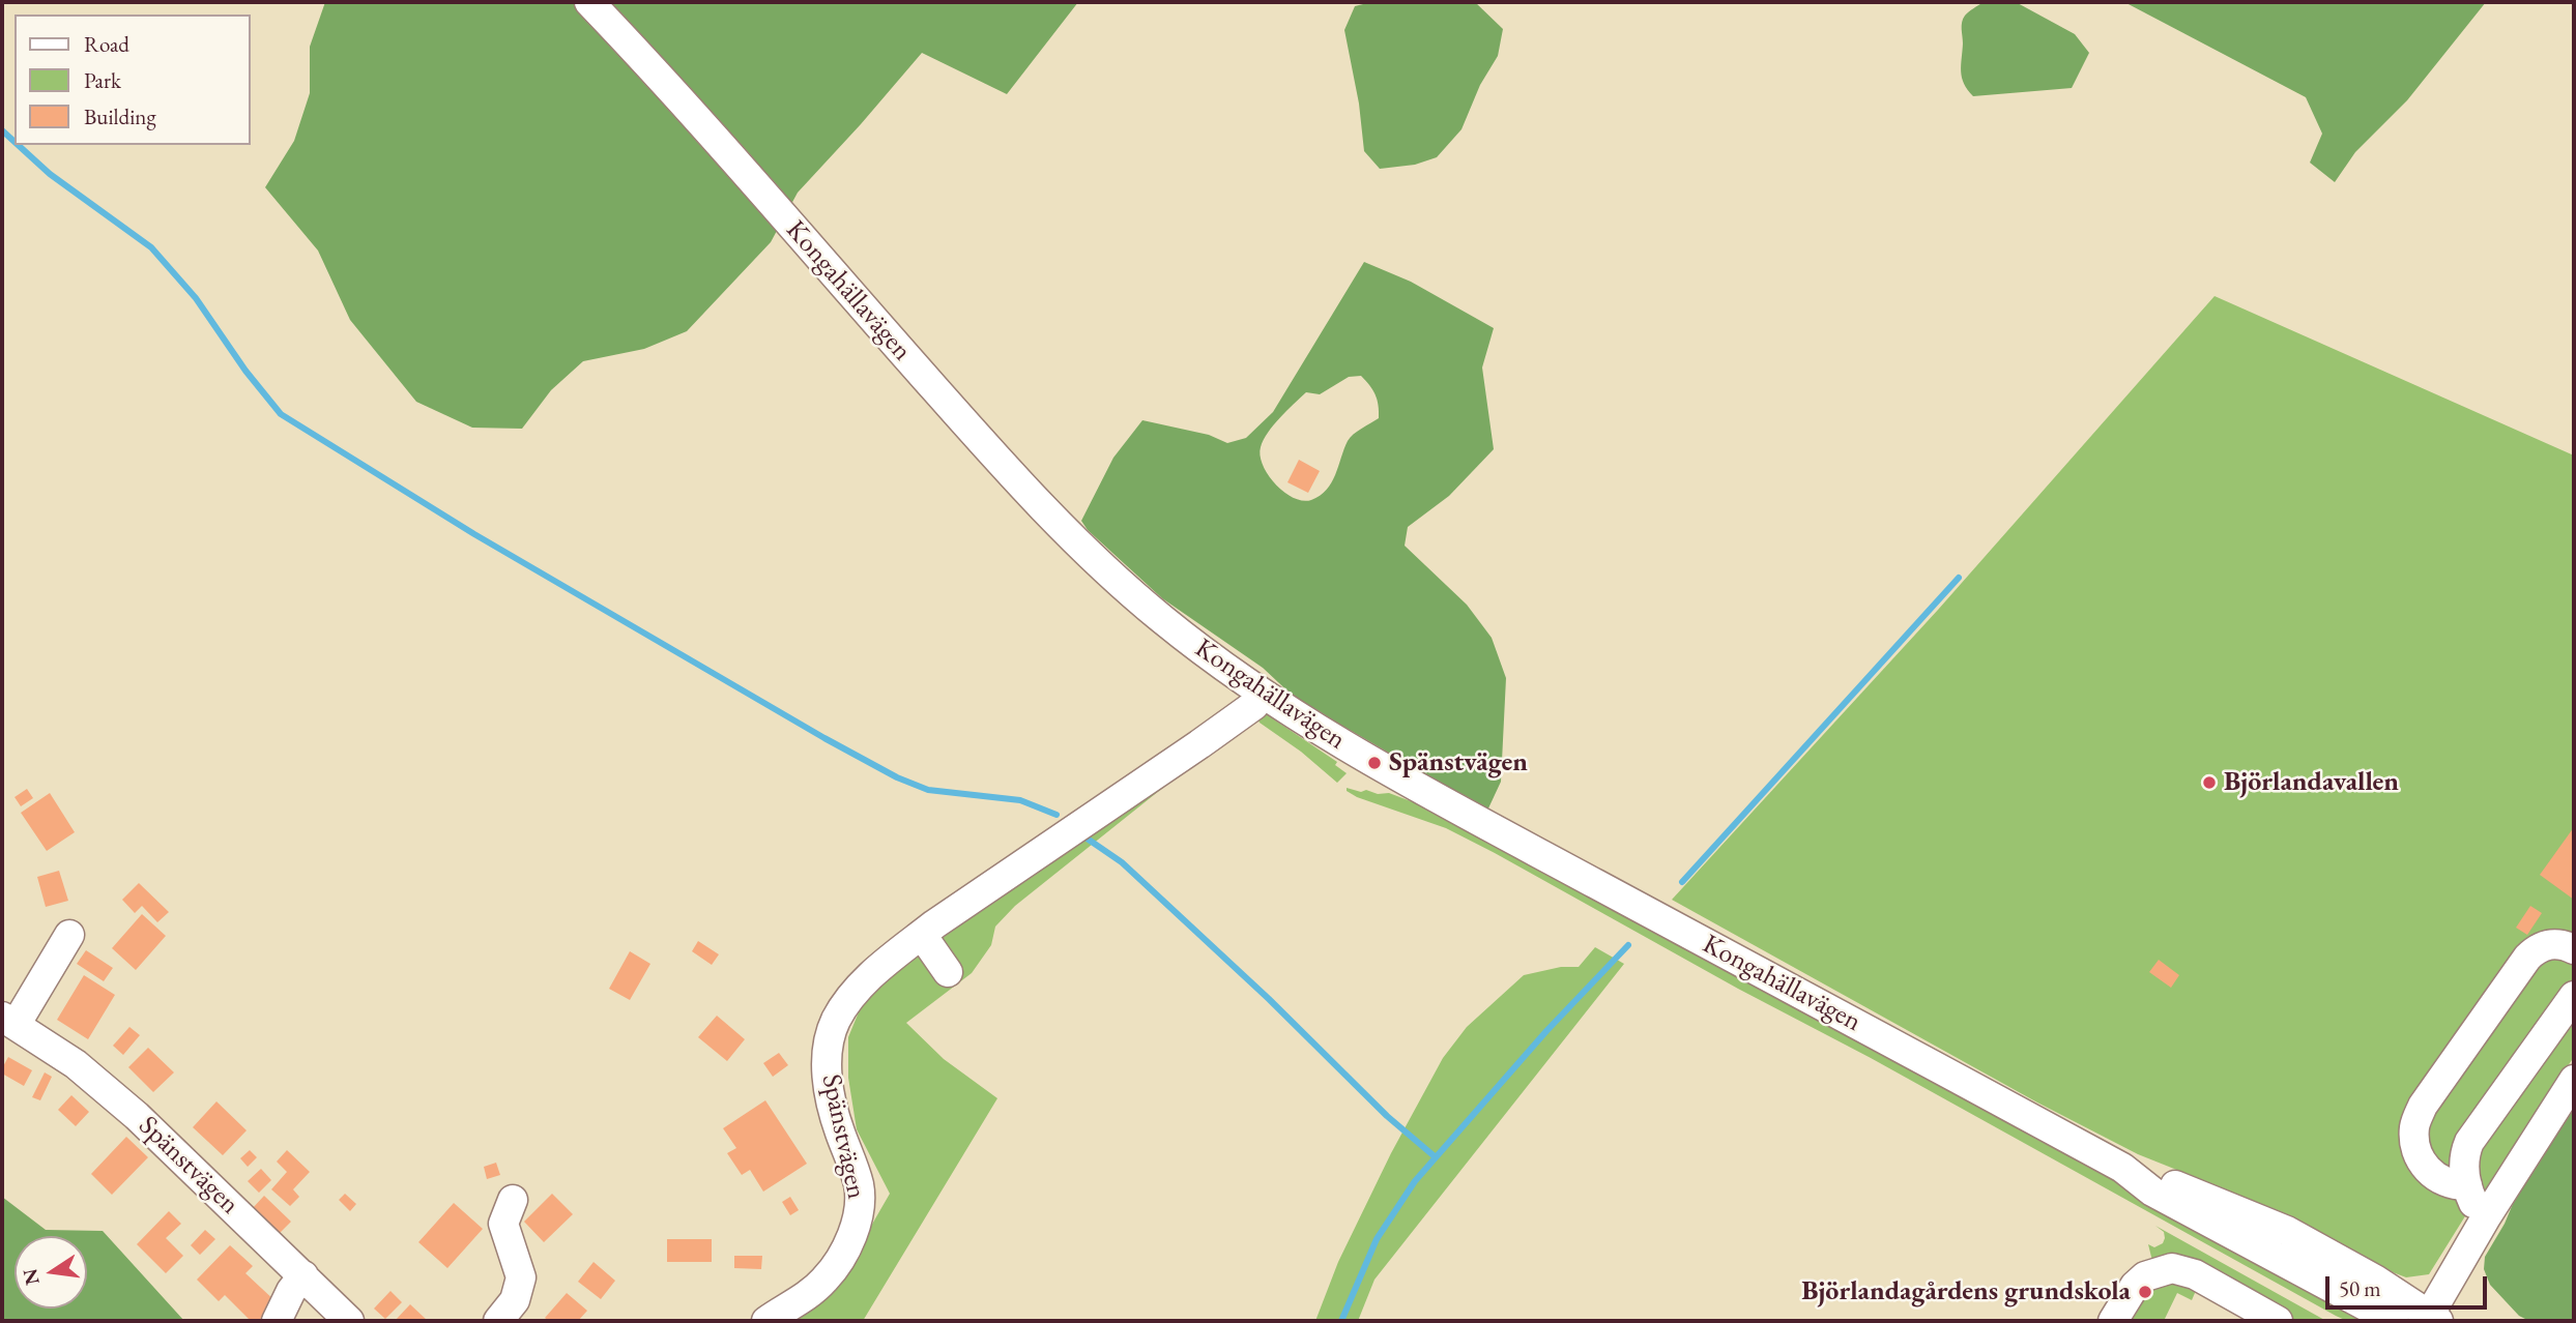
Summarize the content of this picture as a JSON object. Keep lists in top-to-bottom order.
{
  "streets": {
    "street": ["Kongahällavägen", "Spänstvägen"]
  },
  "crossings": [
    ["Kongahällavägen", "Spänstvägen"]
  ],
  "places": ["Spänstvägen", "Björlandavallen", "Björlandagårdens grundskola"],
  "legend": ["Road", "Park", "Building"],
  "scale_bar": "50 m",
  "north": "left"
}
